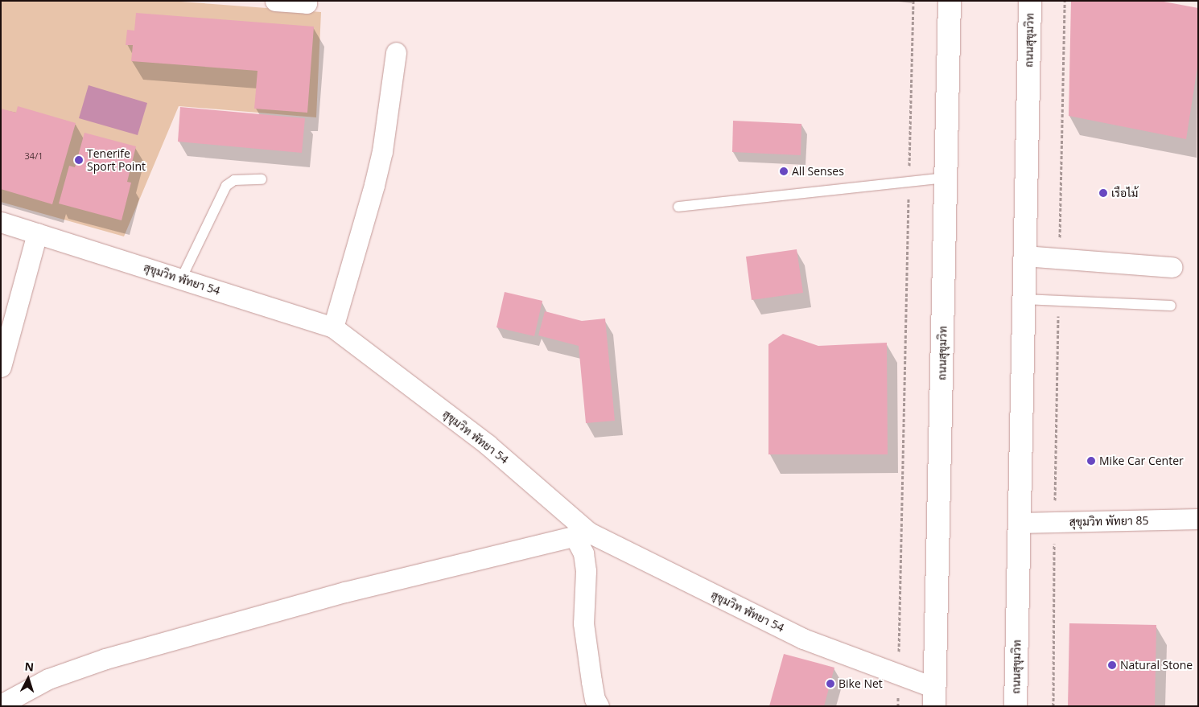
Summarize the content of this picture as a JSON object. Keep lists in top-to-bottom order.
{
  "streets": {
    "highway": ["ถนนสุขุมวิท"],
    "street": ["สุขุมวิท พัทยา 54", "สุขุมวิท พัทยา 85"]
  },
  "crossings": [
    ["ถนนสุขุมวิท", "สุขุมวิท พัทยา 54"],
    ["ถนนสุขุมวิท", "สุขุมวิท พัทยา 85"]
  ],
  "places": [
    "Tenerife Sport Point",
    "All Senses",
    "เรือไม้",
    "Mike Car Center",
    "Natural Stone",
    "Bike Net"
  ],
  "house_numbers": ["34/1"],
  "north": "top"
}
